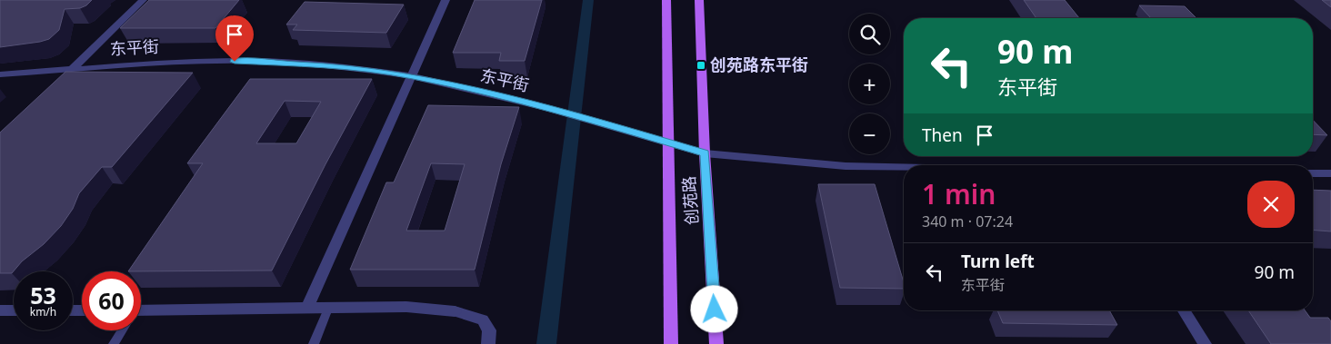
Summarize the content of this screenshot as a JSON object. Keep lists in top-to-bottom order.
{
  "streets": {
    "main road": ["创苑路"],
    "street": ["东平街"]
  },
  "crossings": [
    ["东平街", "创苑路"]
  ],
  "places": {
    "transit": ["创苑路东平街"]
  },
  "page": {
    "map_buttons": ["+", "−"],
    "turn": ["90 m", "东平街"],
    "then": "Then",
    "heading": ["1 min", "340 m · 07:24"],
    "list": [
      {
        "name": "Turn left",
        "note": "东平街",
        "value": "90 m"
      }
    ],
    "speed": "53 km/h",
    "limit": "60"
  }
}
